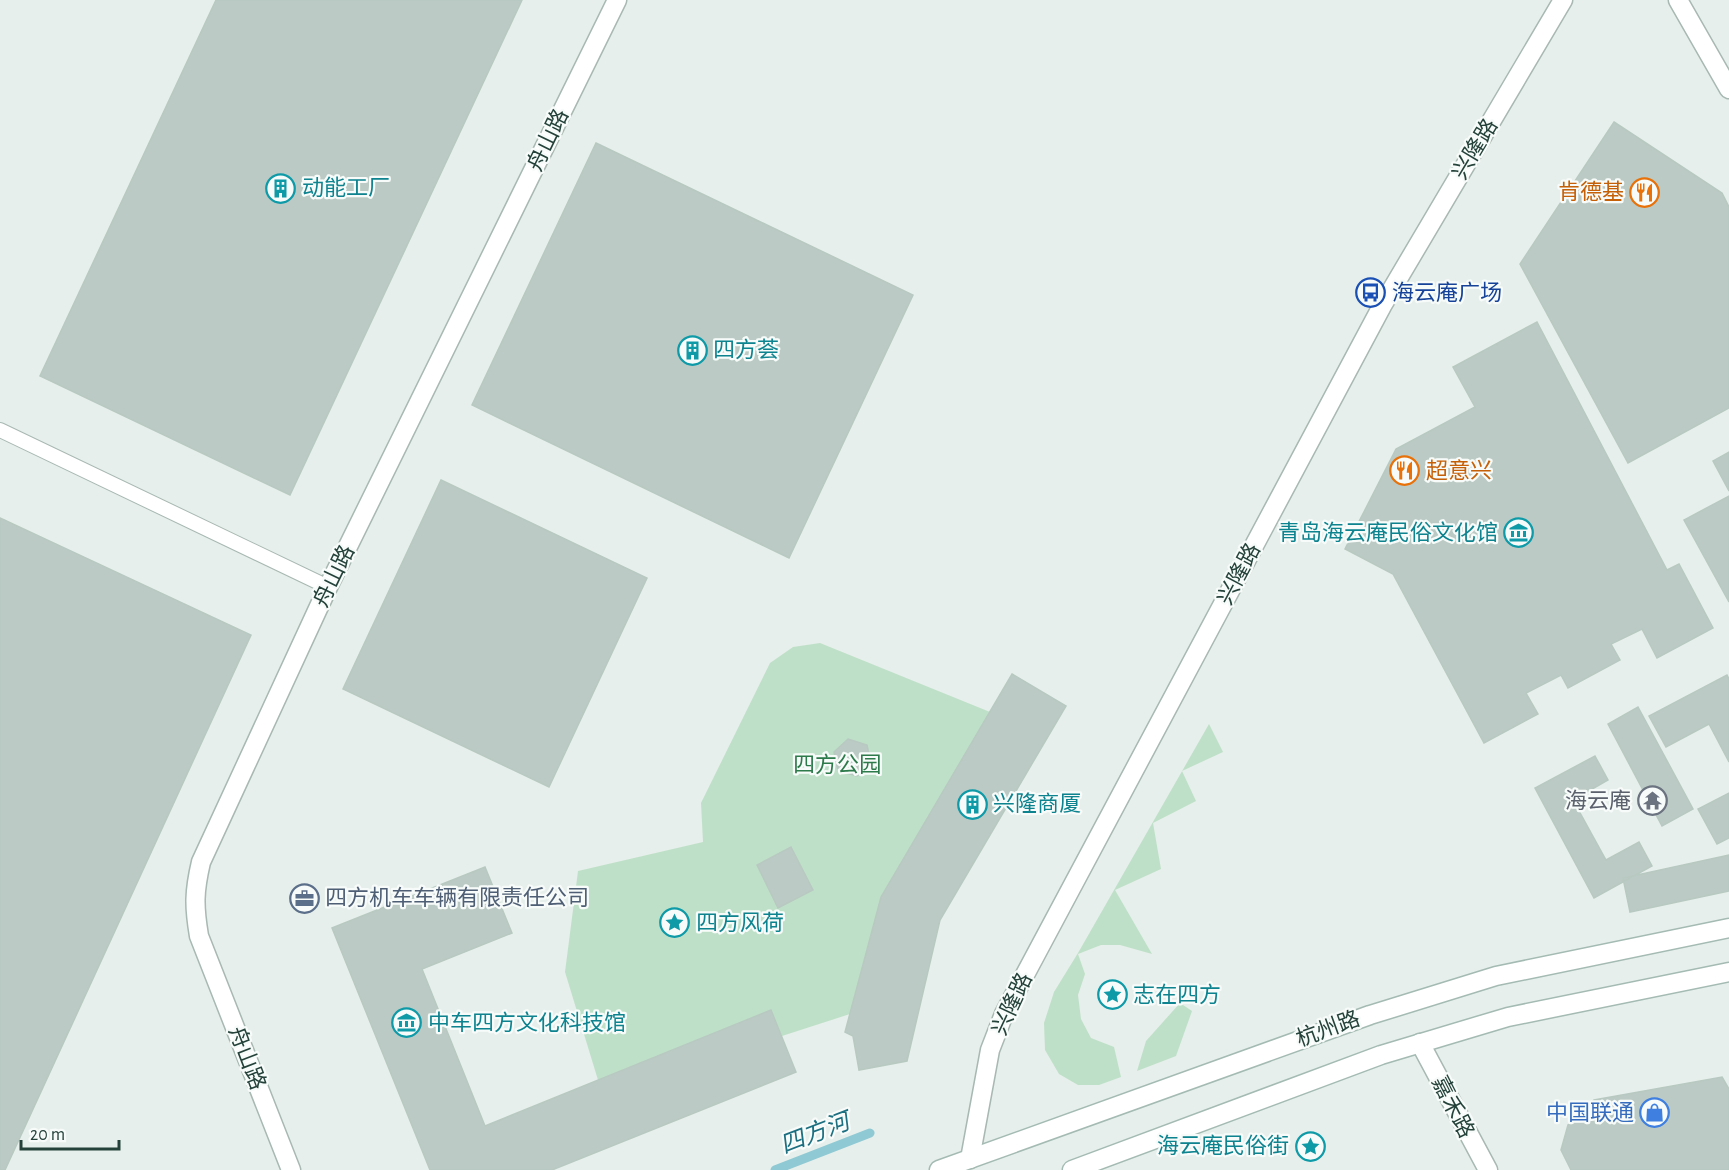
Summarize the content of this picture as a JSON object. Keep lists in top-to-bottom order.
{
  "streets": {
    "street": [
      "舟山路",
      "兴隆路",
      "杭州路",
      "嘉禾路"
    ]
  },
  "crossings": [
    ["兴隆路", "杭州路"],
    ["杭州路", "嘉禾路"]
  ],
  "water": ["四方河"],
  "parks": ["四方公园"],
  "places": {
    "building": ["动能工厂", "四方荟", "兴隆商厦"],
    "restaurant": ["肯德基", "超意兴"],
    "bus stop": ["海云庵广场"],
    "museum": ["青岛海云庵民俗文化馆", "中车四方文化科技馆"],
    "temple": ["海云庵"],
    "office": ["四方机车车辆有限责任公司"],
    "place": ["四方风荷", "志在四方", "海云庵民俗街"],
    "shop": ["中国联通"]
  },
  "scale_bar": "20 m"
}
